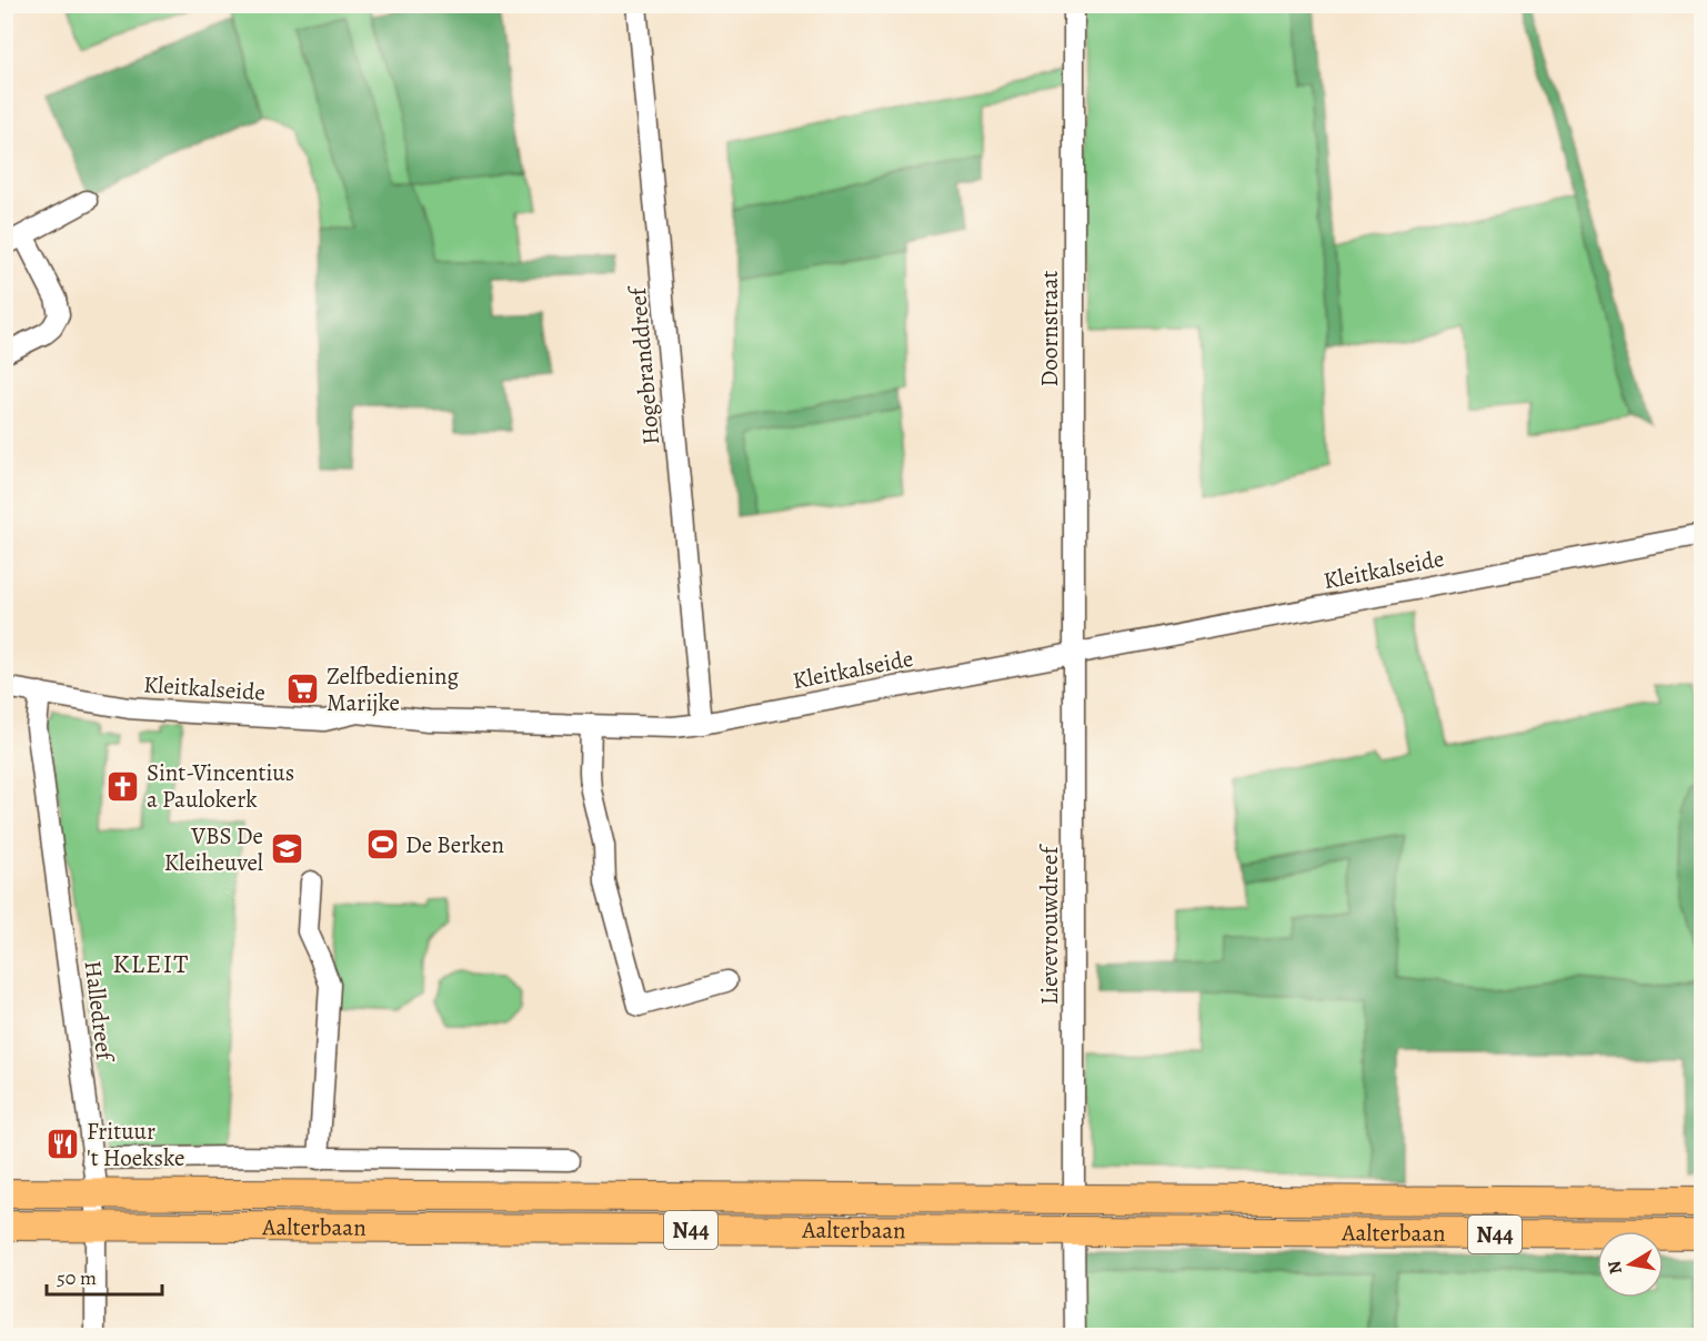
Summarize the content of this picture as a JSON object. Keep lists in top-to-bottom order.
{
  "streets": {
    "highway": ["Aalterbaan", "N44"],
    "street": [
      "Doornstraat",
      "Hogebranddreef",
      "Kleitkalseide",
      "Lievevrouwdreef",
      "Halledreef"
    ]
  },
  "crossings": [
    ["Doornstraat", "Kleitkalseide"],
    ["Doornstraat", "Lievevrouwdreef"],
    ["Hogebranddreef", "Kleitkalseide"],
    ["Kleitkalseide", "Lievevrouwdreef"],
    ["Kleitkalseide", "Halledreef"],
    ["Lievevrouwdreef", "Aalterbaan"],
    ["Halledreef", "Aalterbaan"]
  ],
  "districts": ["KLEIT"],
  "places": {
    "supermarket": ["Zelfbediening Marijke"],
    "church": ["Sint-Vincentius a Paulokerk"],
    "sports": ["De Berken"],
    "school or university": ["VBS De Kleiheuvel"],
    "restaurant": ["Frituur 't Hoekske"]
  },
  "scale_bar": "50 m",
  "north": "left"
}
